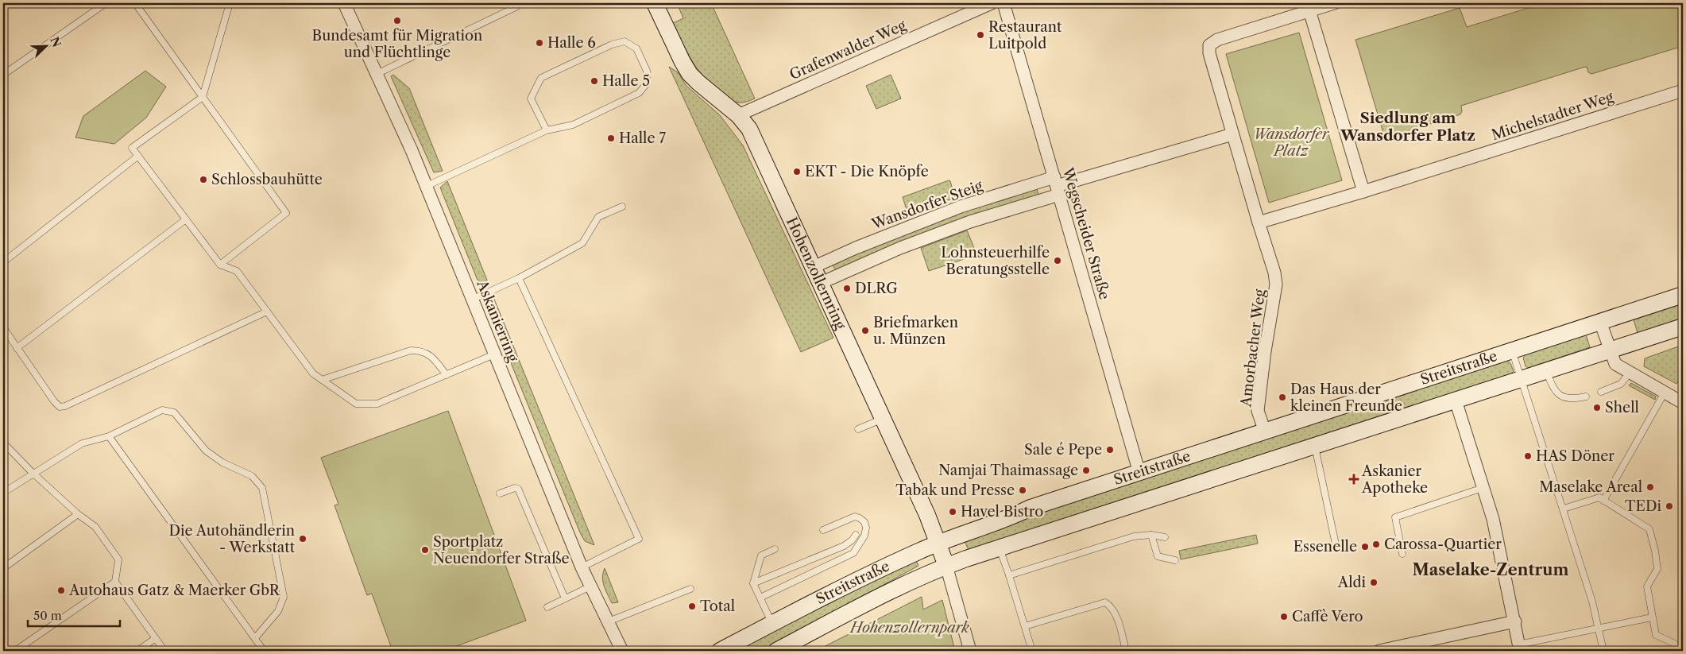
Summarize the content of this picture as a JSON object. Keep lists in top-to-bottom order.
{
  "streets": {
    "main road": ["Hohenzollernring", "Streitstraße"],
    "street": [
      "Grafenwalder Weg",
      "Michelstadter Weg",
      "Wansdorfer Steig",
      "Wegscheider Straße",
      "Askanierring",
      "Amorbacher Weg"
    ]
  },
  "crossings": [
    ["Grafenwalder Weg", "Hohenzollernring"],
    ["Wansdorfer Steig", "Wegscheider Straße"],
    ["Wansdorfer Steig", "Hohenzollernring"],
    ["Wegscheider Straße", "Streitstraße"],
    ["Hohenzollernring", "Streitstraße"],
    ["Amorbacher Weg", "Streitstraße"]
  ],
  "districts": ["Siedlung am Wansdorfer Platz", "Maselake-Zentrum"],
  "parks": ["Wansdorfer Platz", "Hohenzollernpark"],
  "places": {
    "other": [
      "Bundesamt für Migration und Flüchtlinge",
      "Restaurant Luitpold",
      "Halle 6",
      "Halle 5",
      "Halle 7",
      "EKT - Die Knöpfe",
      "Schlossbauhütte",
      "Lohnsteuerhilfe Beratungsstelle",
      "DLRG",
      "Briefmarken u. Münzen",
      "Das Haus der kleinen Freunde",
      "Shell",
      "Sale é Pepe",
      "HAS Döner",
      "Namjai Thaimassage",
      "Maselake Areal",
      "Tabak und Presse",
      "TEDi",
      "Havel Bistro",
      "Die Autohändlerin - Werkstatt",
      "Carossa-Quartier",
      "Essenelle",
      "Sportplatz Neuendorfer Straße",
      "Aldi",
      "Autohaus Gatz & Maerker GbR",
      "Total",
      "Caffè Vero"
    ],
    "health": ["Askanier Apotheke"]
  },
  "scale_bar": "50 m",
  "north": "top right"
}
